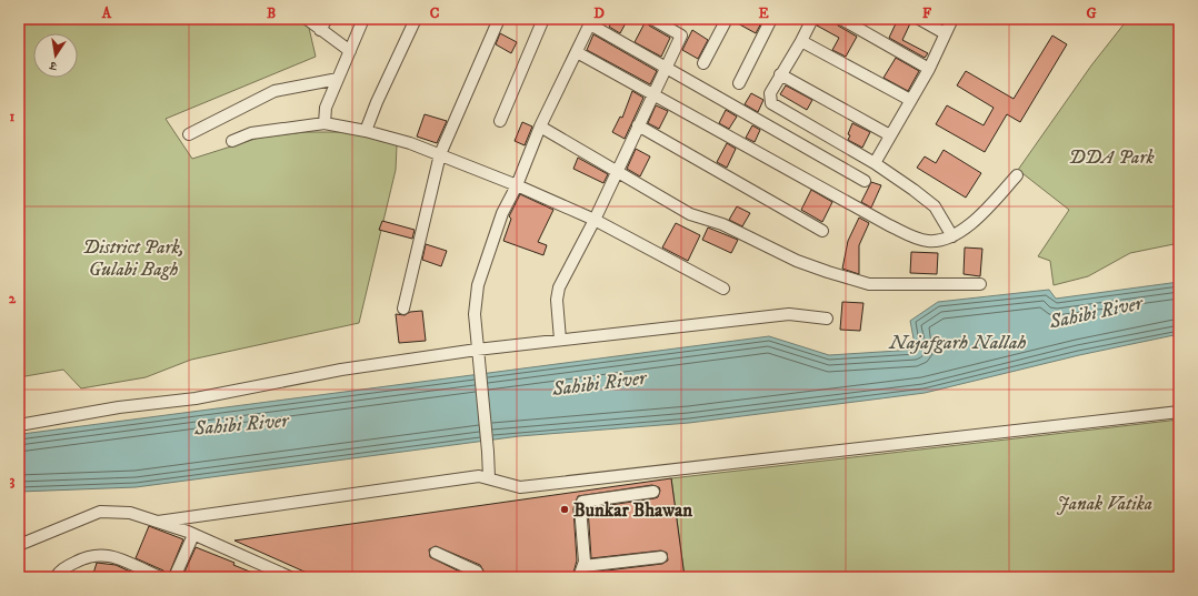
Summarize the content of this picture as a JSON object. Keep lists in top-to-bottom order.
{
  "water": ["Sahibi River", "Najafgarh Nallah"],
  "parks": ["DDA Park", "District Park, Gulabi Bagh", "Janak Vatika"],
  "places": ["Bunkar Bhawan"],
  "north": "bottom",
  "grid": {
    "columns": [
      "A",
      "B",
      "C",
      "D",
      "E",
      "F",
      "G"
    ],
    "rows": ["1", "2", "3"]
  }
}
